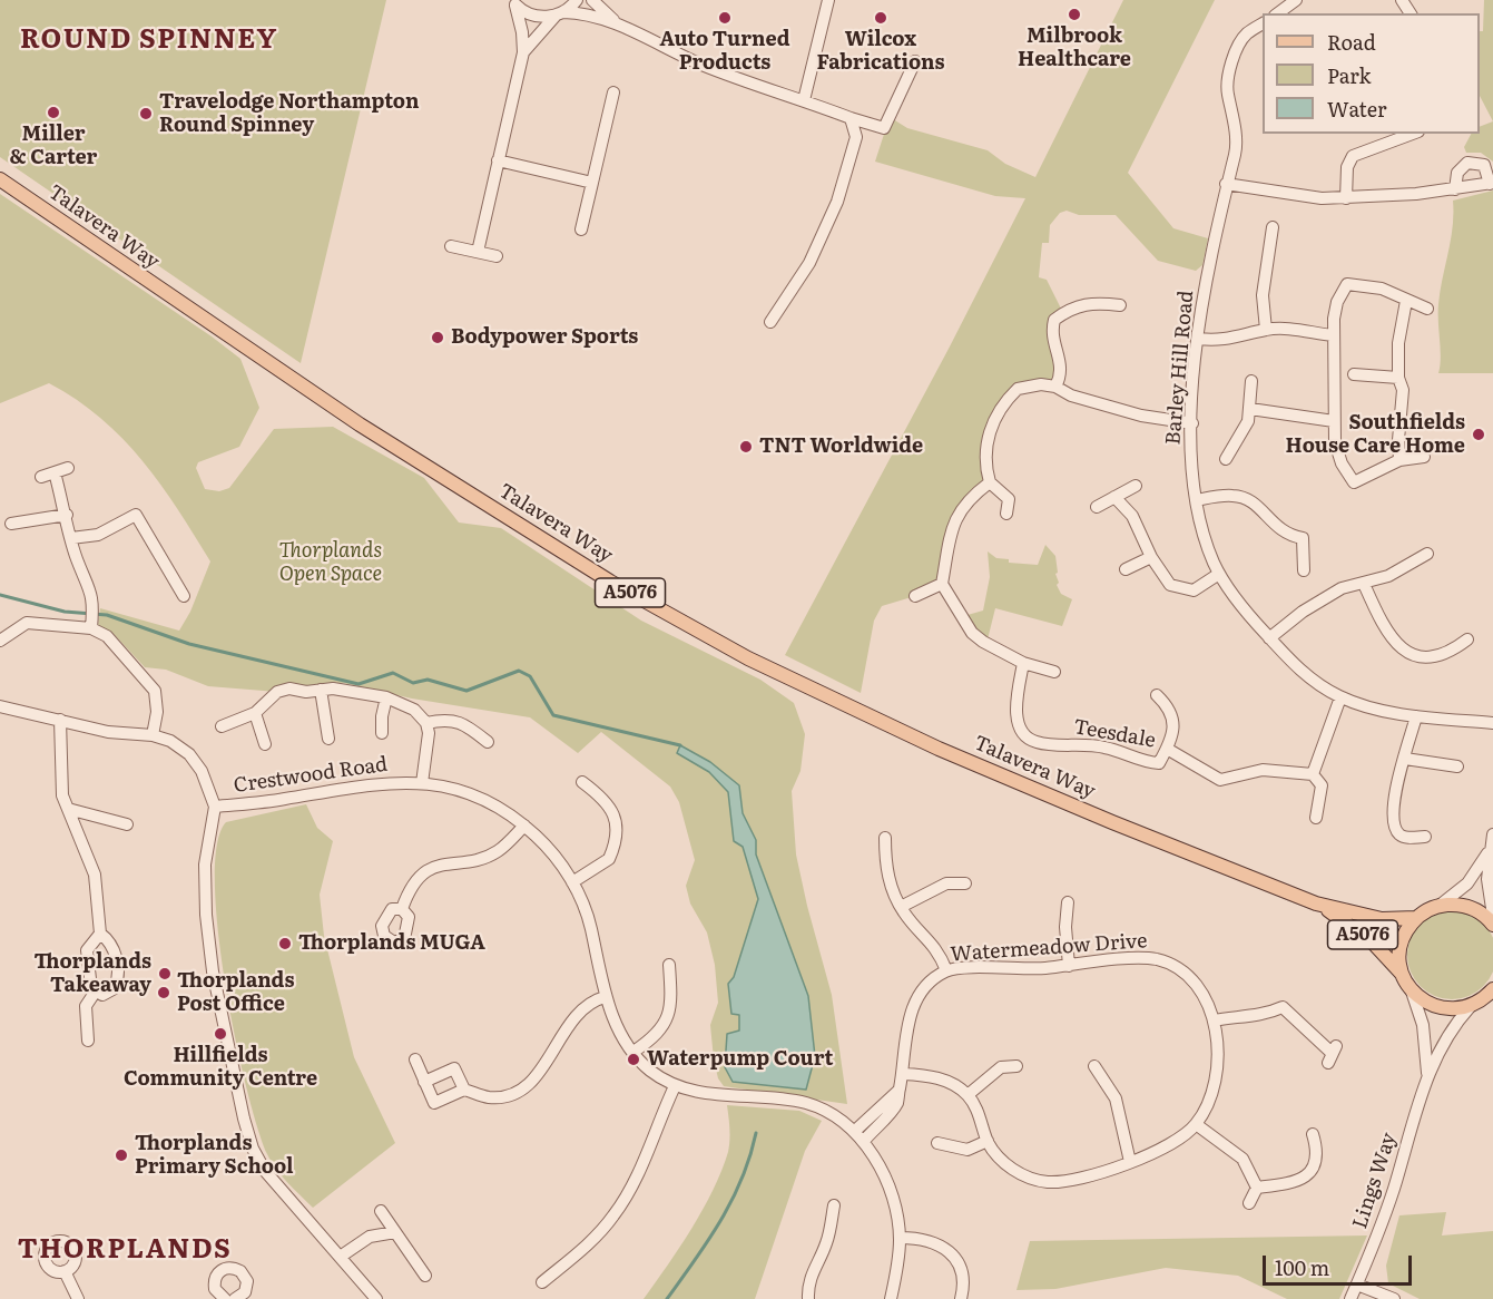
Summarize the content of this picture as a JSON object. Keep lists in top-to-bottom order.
{
  "streets": {
    "main road": ["Talavera Way", "A5076"],
    "street": [
      "Barley Hill Road",
      "Teesdale",
      "Crestwood Road",
      "Watermeadow Drive",
      "Lings Way"
    ]
  },
  "crossings": [
    ["Crestwood Road", "Watermeadow Drive"]
  ],
  "districts": ["ROUND SPINNEY", "THORPLANDS"],
  "parks": ["Thorplands Open Space"],
  "places": [
    "Milbrook Healthcare",
    "Auto Turned Products",
    "Wilcox Fabrications",
    "Miller & Carter",
    "Travelodge Northampton Round Spinney",
    "Bodypower Sports",
    "Southfields House Care Home",
    "TNT Worldwide",
    "Thorplands MUGA",
    "Thorplands Takeaway",
    "Thorplands Post Office",
    "Hillfields Community Centre",
    "Waterpump Court",
    "Thorplands Primary School"
  ],
  "legend": ["Road", "Park", "Water"],
  "scale_bar": "100 m"
}
